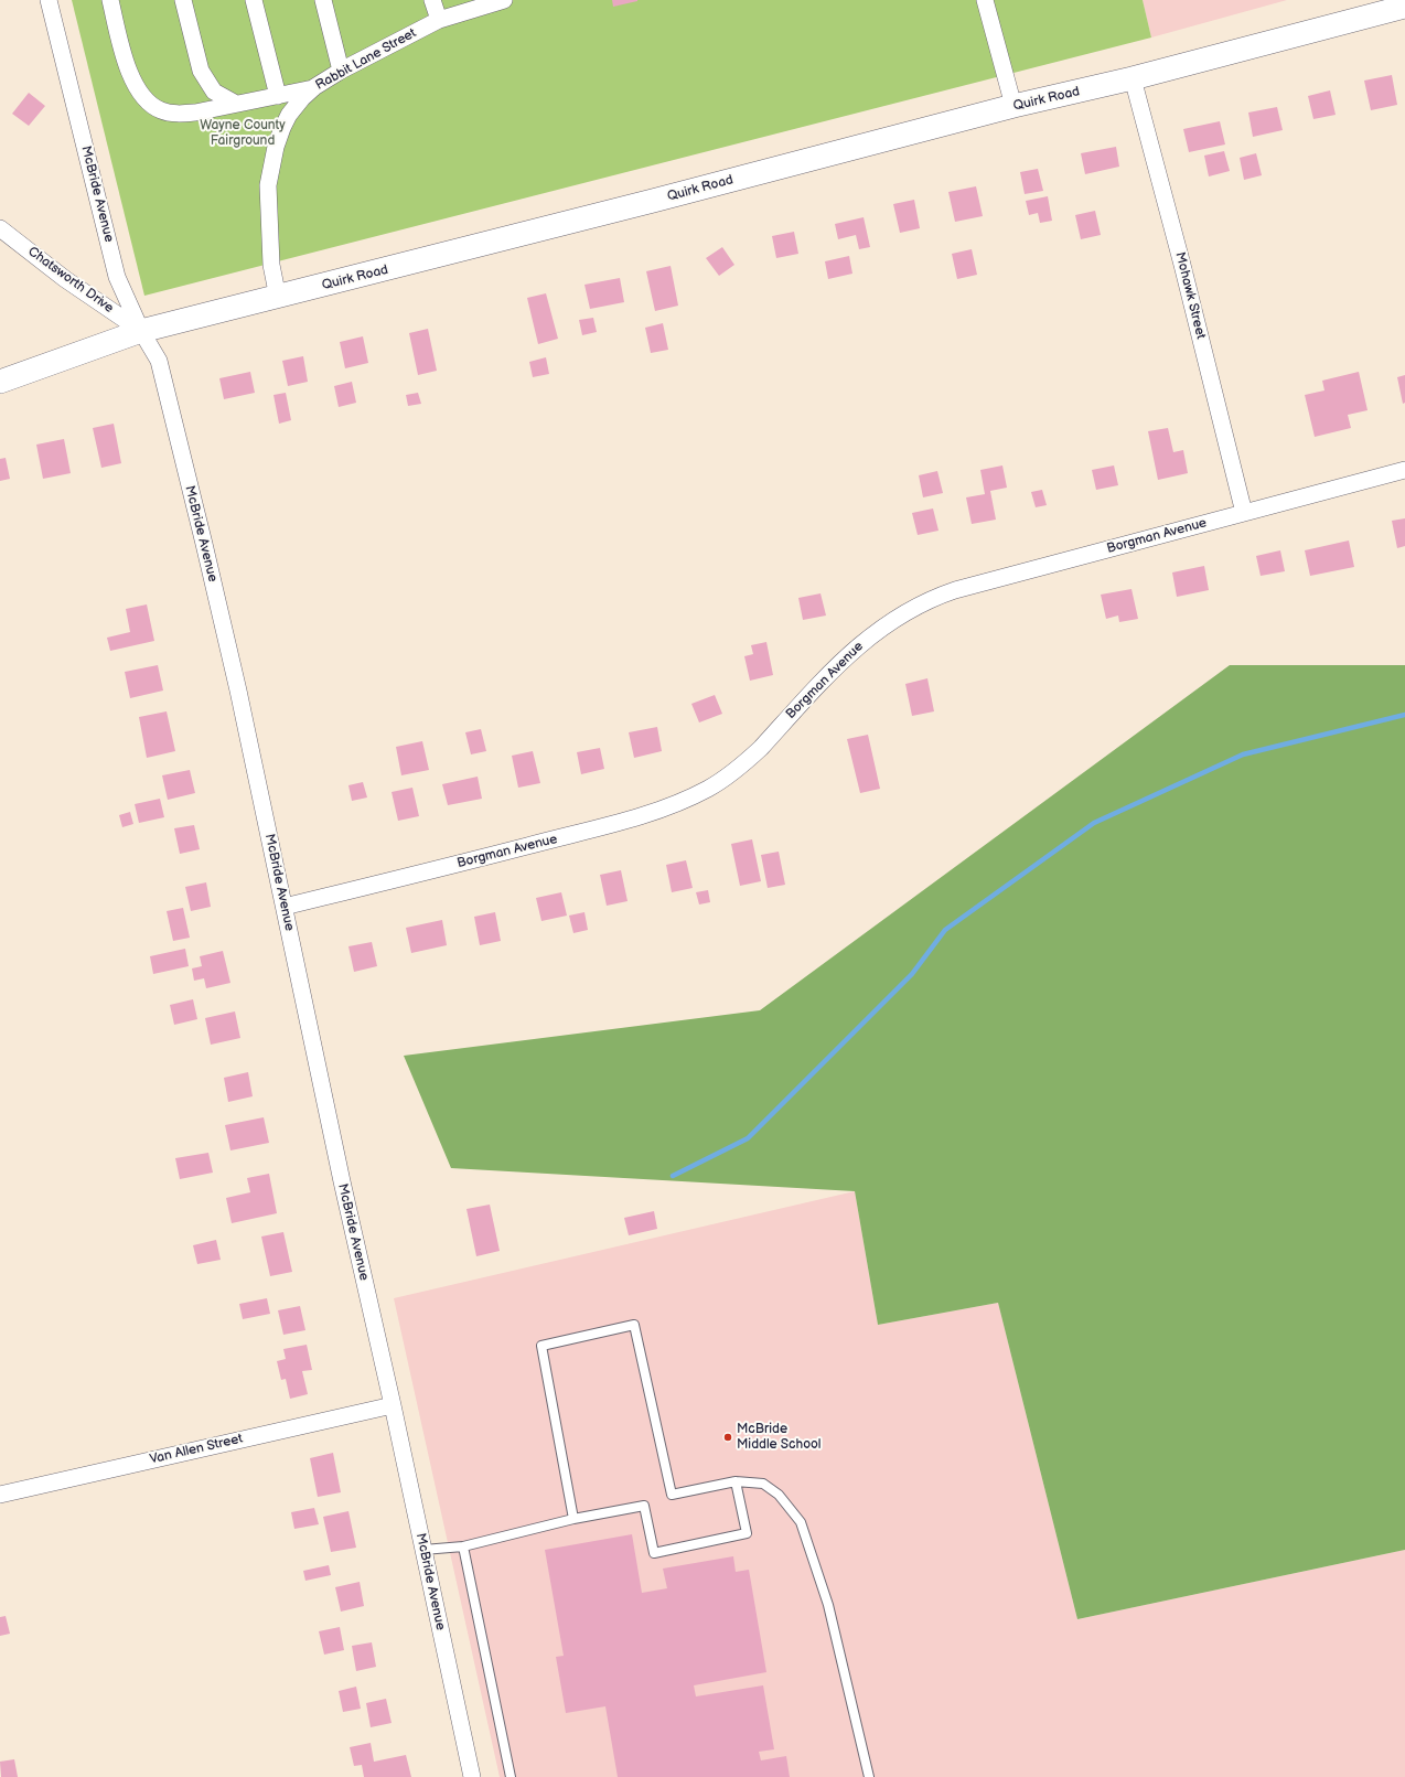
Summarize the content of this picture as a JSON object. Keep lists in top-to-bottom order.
{
  "streets": {
    "street": [
      "Rabbit Lane Street",
      "Quirk Road",
      "McBride Avenue",
      "Chatsworth Drive",
      "Mohawk Street",
      "Borgman Avenue",
      "Van Allen Street"
    ]
  },
  "crossings": [
    ["Rabbit Lane Street", "Quirk Road"],
    ["Quirk Road", "McBride Avenue"],
    ["Quirk Road", "Chatsworth Drive"],
    ["Quirk Road", "Mohawk Street"],
    ["McBride Avenue", "Chatsworth Drive"],
    ["McBride Avenue", "Borgman Avenue"],
    ["McBride Avenue", "Van Allen Street"],
    ["Mohawk Street", "Borgman Avenue"]
  ],
  "parks": ["Wayne County Fairground"],
  "places": ["McBride Middle School"]
}
